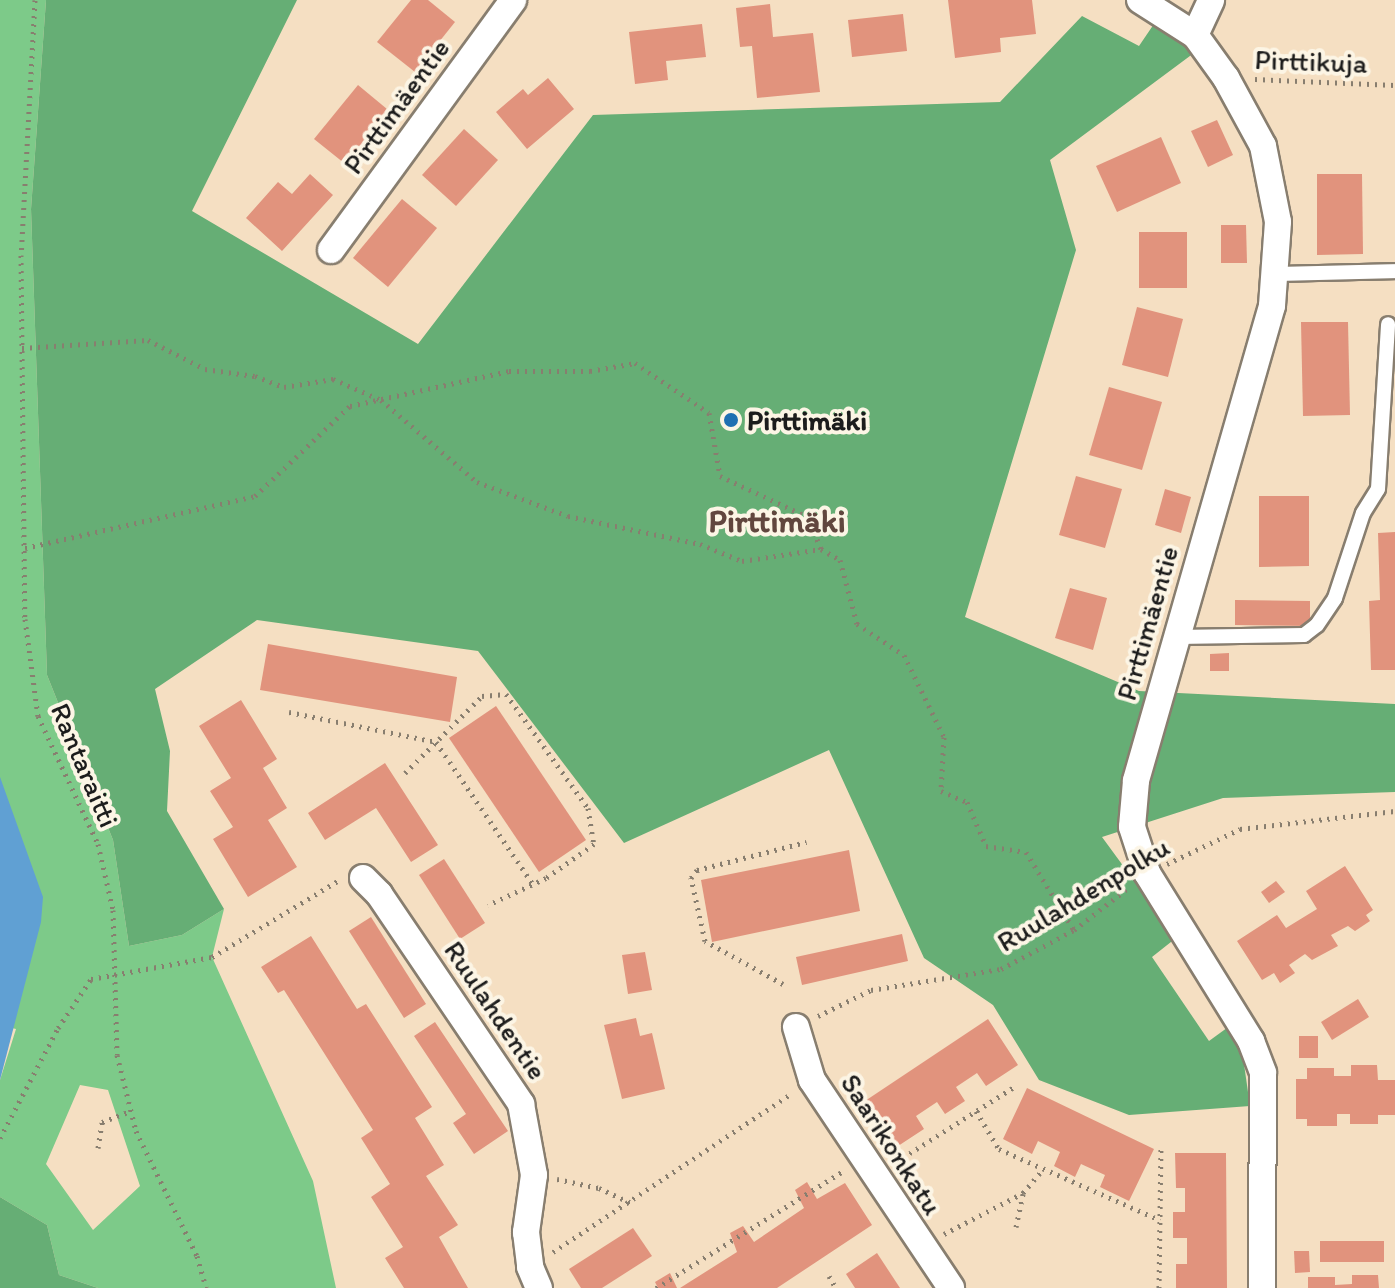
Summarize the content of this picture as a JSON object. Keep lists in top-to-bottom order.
{
  "streets": {
    "street": ["Pirttimäentie", "Ruulahdentie", "Saarikonkatu"],
    "path": ["Pirttikuja", "Rantaraitti", "Ruulahdenpolku"]
  },
  "crossings": [
    ["Pirttikuja", "Pirttimäentie"],
    ["Pirttimäentie", "Ruulahdenpolku"],
    ["Ruulahdenpolku", "Saarikonkatu"]
  ],
  "districts": ["Pirttimäki"],
  "places": ["Pirttimäki"]
}
